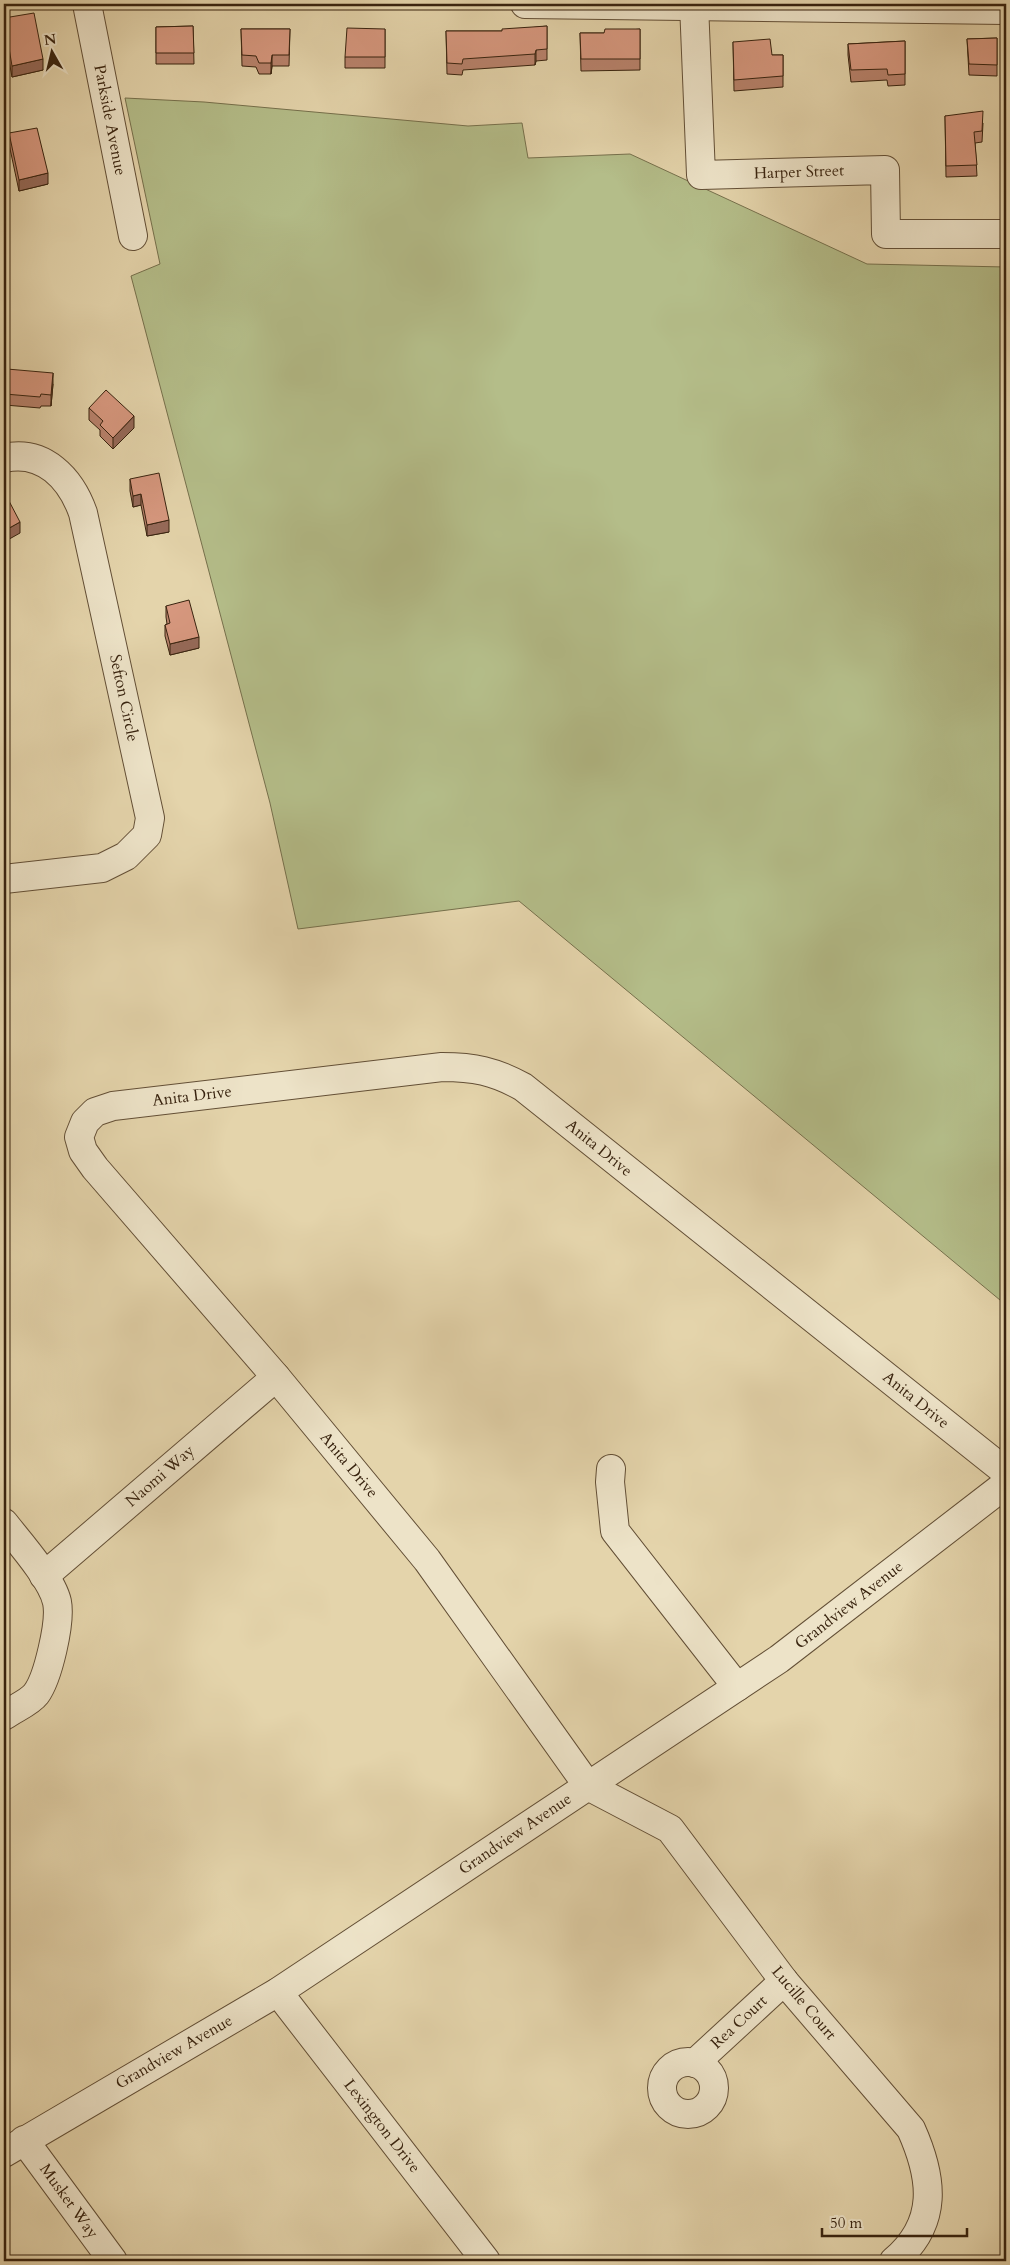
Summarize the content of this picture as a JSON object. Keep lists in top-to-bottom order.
{
  "streets": {
    "street": [
      "Parkside Avenue",
      "Harper Street",
      "Sefton Circle",
      "Anita Drive",
      "Naomi Way",
      "Grandview Avenue",
      "Lucille Court",
      "Rea Court",
      "Lexington Drive",
      "Musket Way"
    ]
  },
  "crossings": [
    ["Anita Drive", "Naomi Way"],
    ["Anita Drive", "Grandview Avenue"],
    ["Anita Drive", "Lucille Court"],
    ["Grandview Avenue", "Lucille Court"],
    ["Grandview Avenue", "Lexington Drive"],
    ["Grandview Avenue", "Musket Way"],
    ["Lucille Court", "Rea Court"]
  ],
  "scale_bar": "50 m",
  "north": "top"
}
